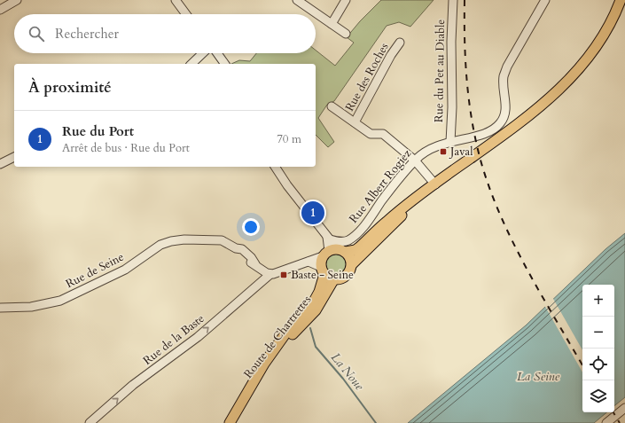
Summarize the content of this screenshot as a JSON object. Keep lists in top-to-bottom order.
{
  "streets": {
    "main road": ["Route de Chartrettes"],
    "street": [
      "Rue du Pet au Diable",
      "Rue des Roches",
      "Rue Albert Rogiez",
      "Rue de Seine",
      "Rue de la Baste"
    ]
  },
  "crossings": [
    ["Rue du Pet au Diable", "Rue Albert Rogiez"],
    ["Rue des Roches", "Rue Albert Rogiez"],
    ["Rue de Seine", "Rue de la Baste"]
  ],
  "one_way": ["Rue de la Baste"],
  "water": ["La Noue", "La Seine"],
  "places": {
    "transit": ["Javal", "Baste - Seine"]
  },
  "page": {
    "search": "Rechercher",
    "heading": "À proximité",
    "list": [
      {
        "mark": "1",
        "name": "Rue du Port",
        "note": "Arrêt de bus · Rue du Port",
        "value": "70 m"
      }
    ],
    "pins": "1",
    "map_buttons": ["+", "−"]
  }
}
